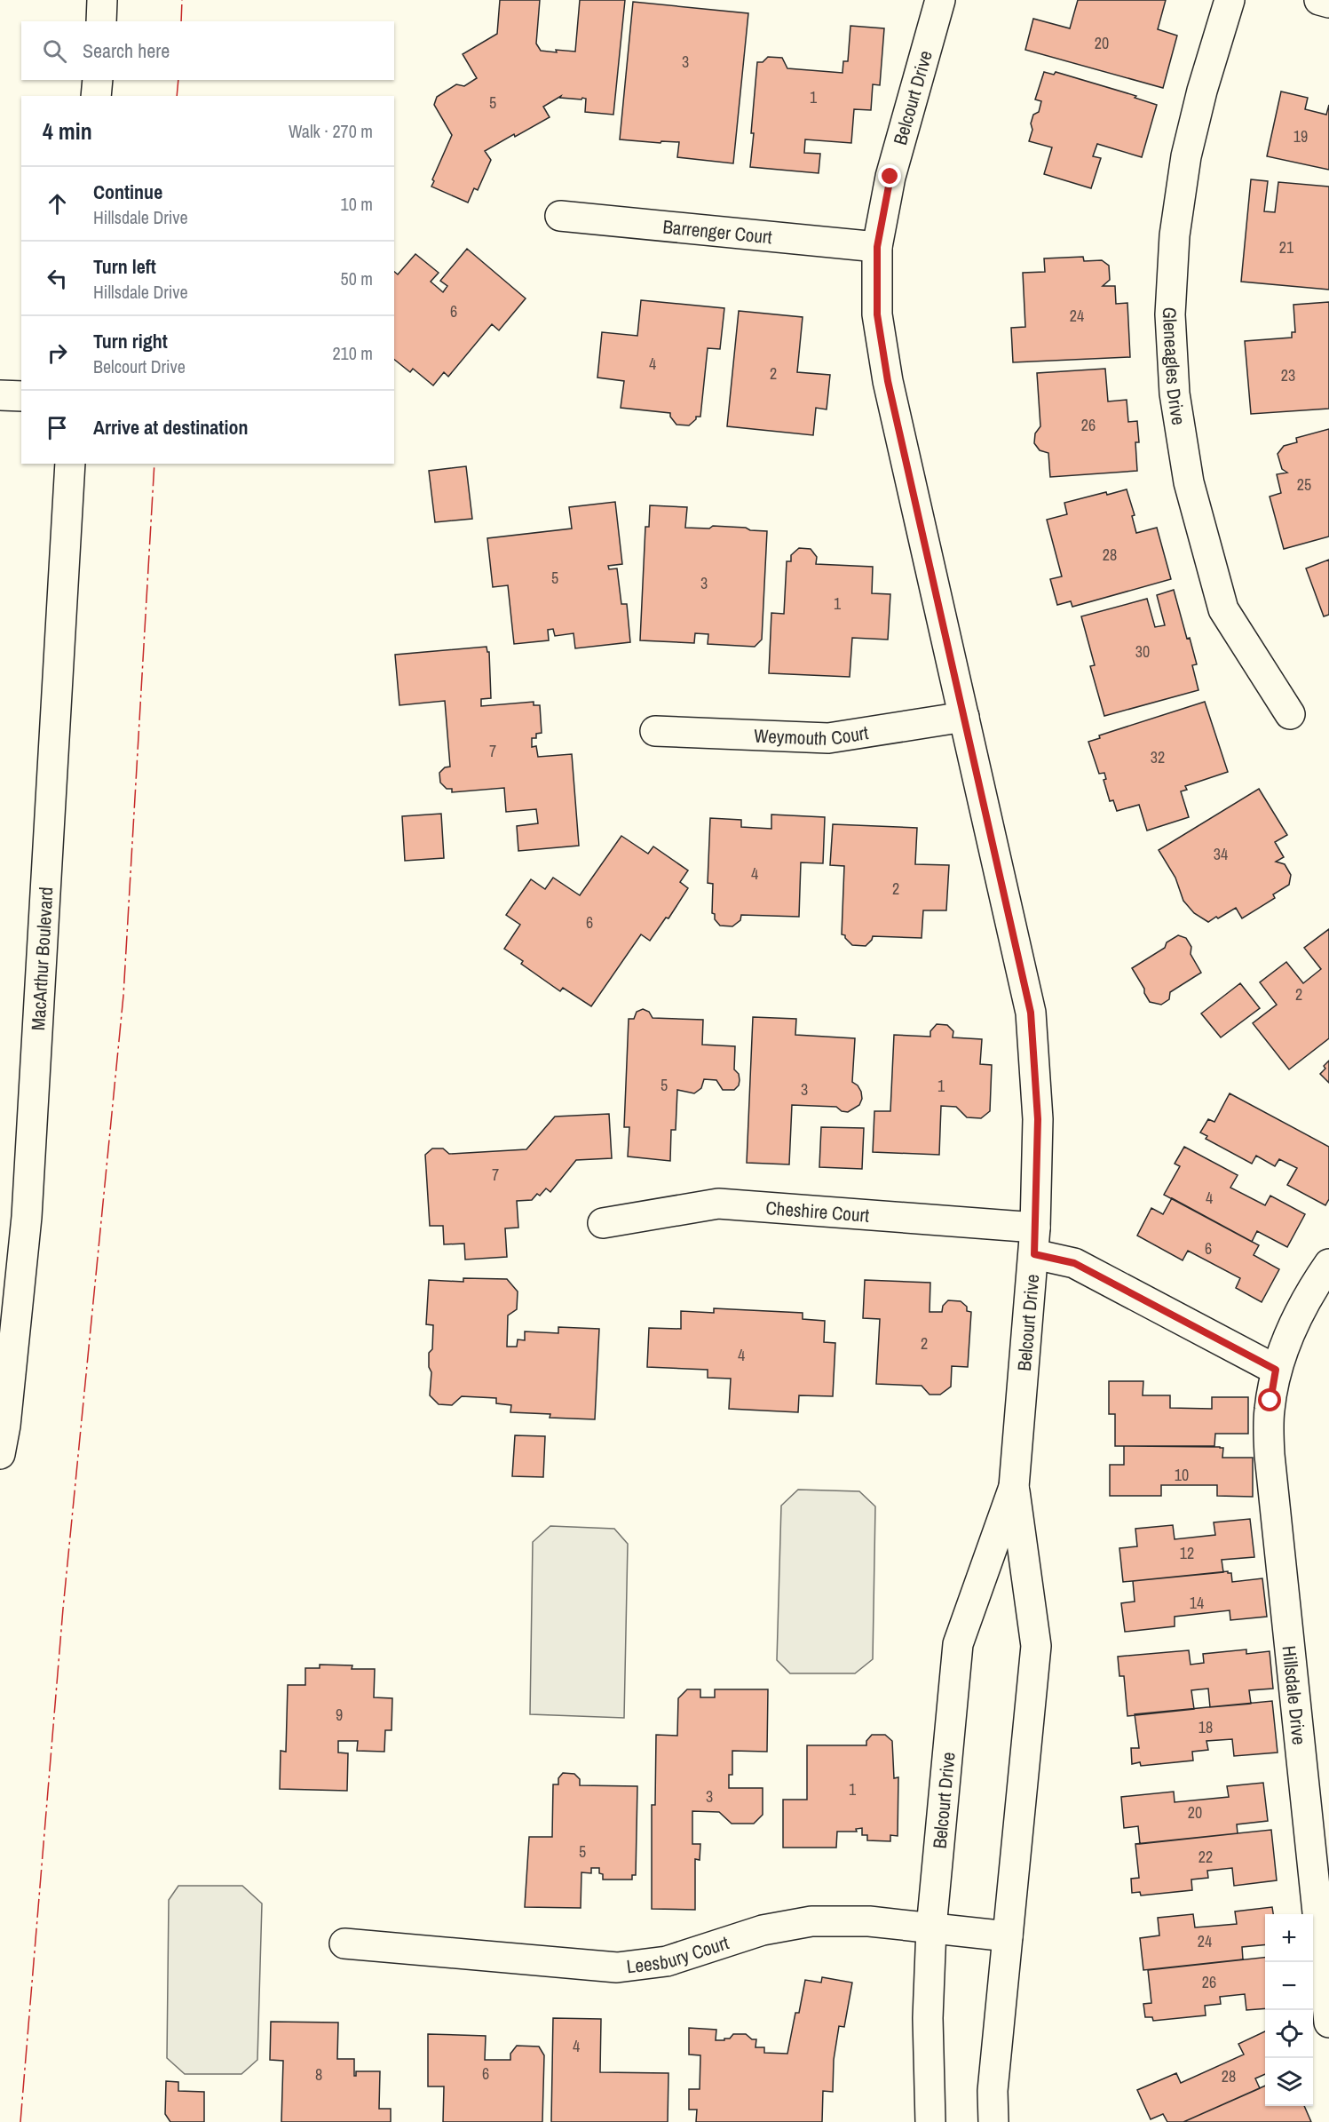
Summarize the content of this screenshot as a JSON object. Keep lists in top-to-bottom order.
{
  "streets": {
    "street": [
      "Belcourt Drive",
      "Barrenger Court",
      "Gleneagles Drive",
      "Weymouth Court",
      "MacArthur Boulevard",
      "Cheshire Court",
      "Hillsdale Drive",
      "Leesbury Court"
    ]
  },
  "crossings": [
    ["Belcourt Drive", "Barrenger Court"],
    ["Belcourt Drive", "Weymouth Court"],
    ["Belcourt Drive", "Cheshire Court"],
    ["Belcourt Drive", "Leesbury Court"]
  ],
  "house_numbers": [
    "20",
    "3",
    "1",
    "5",
    "19",
    "21",
    "6",
    "24",
    "4",
    "2",
    "23",
    "26",
    "25",
    "28",
    "5",
    "3",
    "1",
    "30",
    "7",
    "32",
    "34",
    "4",
    "2",
    "6",
    "2",
    "5",
    "1",
    "3",
    "7",
    "4",
    "6",
    "2",
    "4",
    "10",
    "12",
    "14",
    "9",
    "18",
    "1",
    "3",
    "20",
    "5",
    "22",
    "24",
    "26",
    "4",
    "6",
    "8",
    "28"
  ],
  "page": {
    "search": "Search here",
    "heading": ["4 min", "Walk · 270 m"],
    "list": [
      ["Continue", "Hillsdale Drive", "10 m"],
      ["Turn left", "Hillsdale Drive", "50 m"],
      ["Turn right", "Belcourt Drive", "210 m"],
      "Arrive at destination"
    ],
    "map_buttons": ["+", "−"]
  }
}
